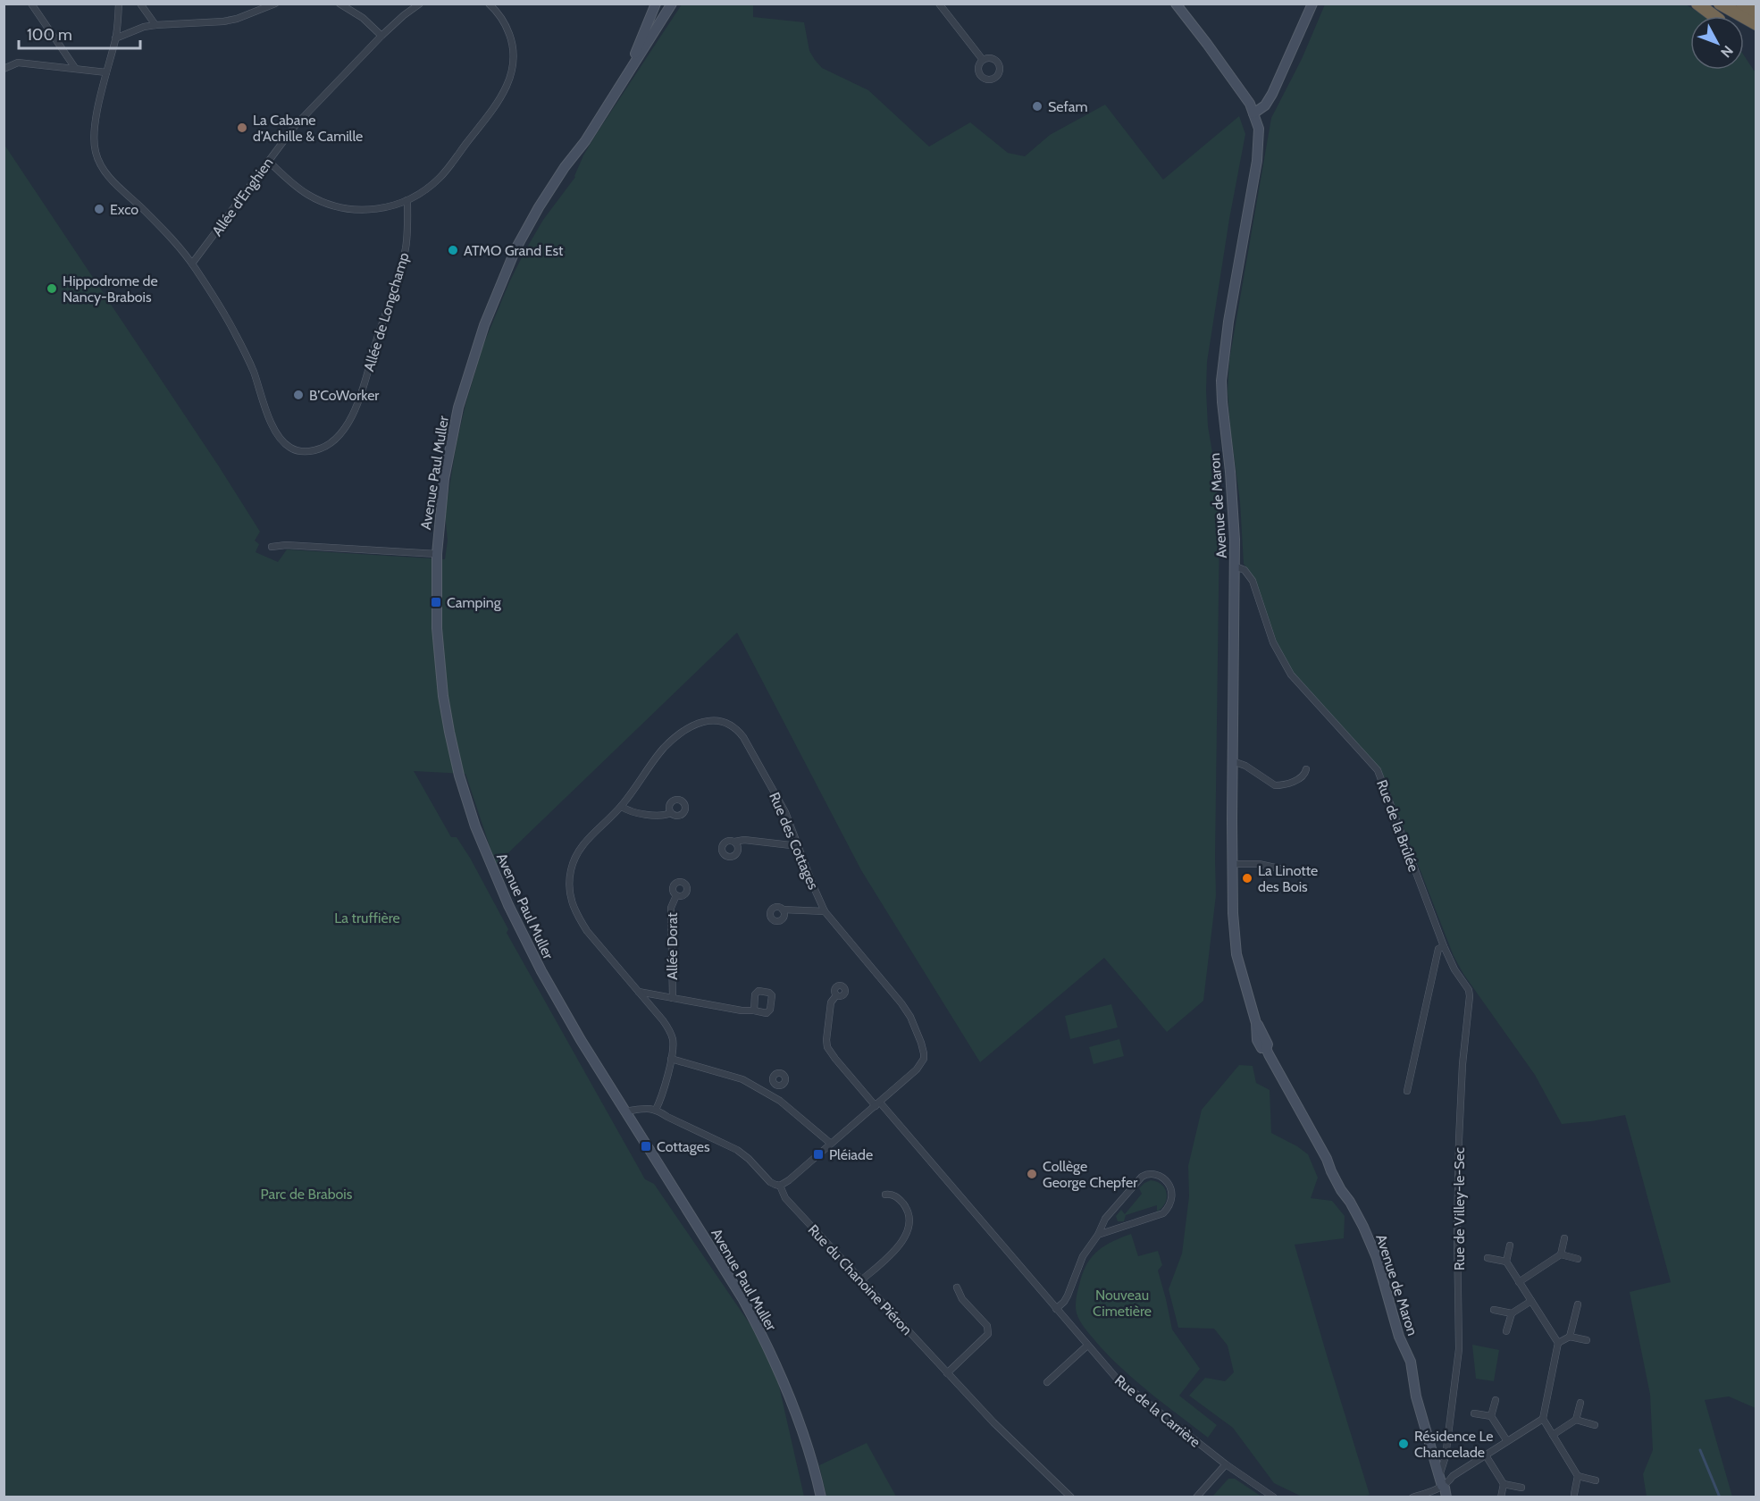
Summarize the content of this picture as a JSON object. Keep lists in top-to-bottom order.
{
  "streets": {
    "street": [
      "Allée d'Enghien",
      "Allée de Longchamp",
      "Avenue Paul Muller",
      "Avenue de Maron",
      "Rue de la Brûlée",
      "Rue des Cottages",
      "Allée Dorat",
      "Rue de Villey-le-Sec",
      "Rue du Chanoine Piéron",
      "Rue de la Carrière"
    ]
  },
  "crossings": [
    ["Allée d'Enghien", "Allée de Longchamp"],
    ["Avenue de Maron", "Rue de la Brûlée"],
    ["Avenue de Maron", "Rue de Villey-le-Sec"],
    ["Rue de la Brûlée", "Rue de Villey-le-Sec"],
    ["Rue des Cottages", "Rue du Chanoine Piéron"],
    ["Rue des Cottages", "Rue de la Carrière"]
  ],
  "parks": ["La truffière", "Parc de Brabois", "Nouveau Cimetière"],
  "places": {
    "other": [
      "Sefam",
      "La Cabane d’Achille & Camille",
      "Exco",
      "ATMO Grand Est",
      "Hippodrome de Nancy-Brabois",
      "B’CoWorker",
      "La Linotte des Bois",
      "Collège George Chepfer",
      "Résidence Le Chancelade"
    ],
    "transit": ["Camping", "Cottages", "Pléiade"]
  },
  "scale_bar": "100 m",
  "north": "bottom right"
}
